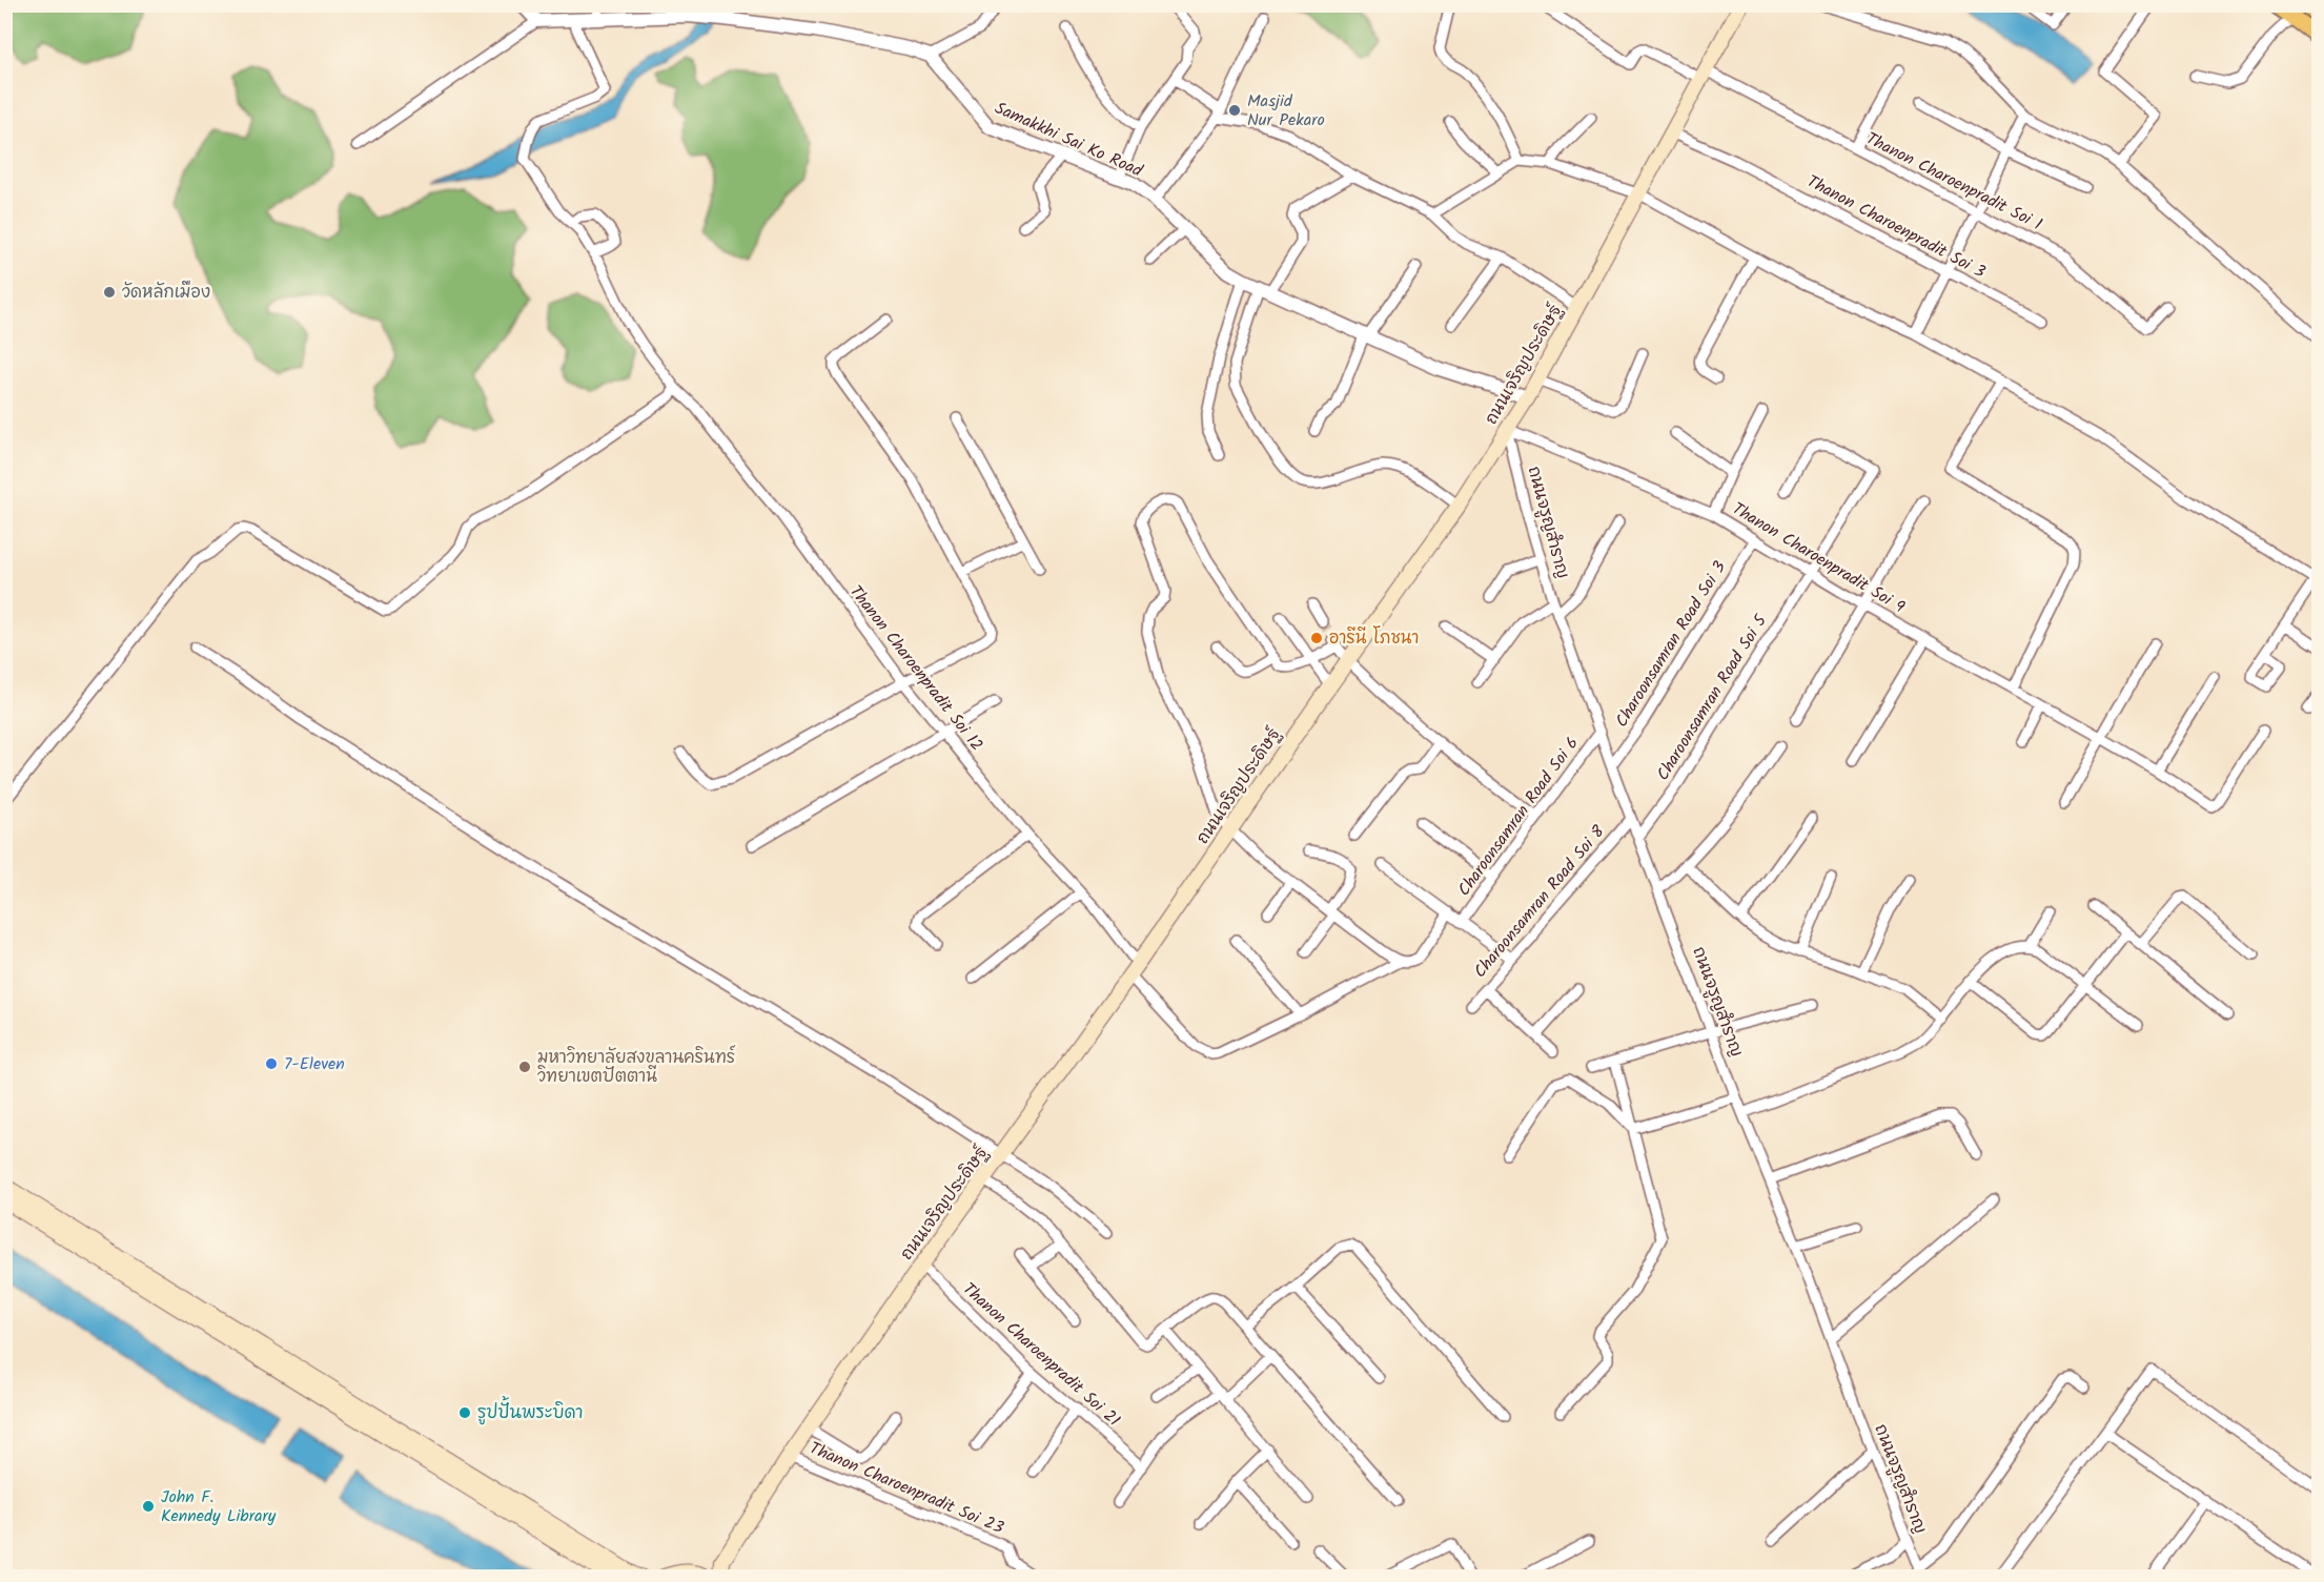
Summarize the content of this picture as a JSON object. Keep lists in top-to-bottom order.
{
  "streets": {
    "main road": ["ถนนเจริญประดิษฐ์"],
    "street": [
      "Samakkhi Sai Ko Road",
      "Thanon Charoenpradit Soi 1",
      "Thanon Charoenpradit Soi 3",
      "ถนนจรูญสำราญ",
      "Thanon Charoenpradit Soi 9",
      "Charoonsamran Road Soi 3",
      "Thanon Charoenpradit Soi 12",
      "Charoonsamran Road Soi 5",
      "Charoonsamran Road Soi 6",
      "Charoonsamran Road Soi 8",
      "Thanon Charoenpradit Soi 21",
      "Thanon Charoenpradit Soi 23"
    ]
  },
  "crossings": [
    ["Samakkhi Sai Ko Road", "ถนนเจริญประดิษฐ์"],
    ["Thanon Charoenpradit Soi 1", "ถนนเจริญประดิษฐ์"],
    ["Thanon Charoenpradit Soi 3", "ถนนเจริญประดิษฐ์"],
    ["ถนนเจริญประดิษฐ์", "ถนนจรูญสำราญ"],
    ["ถนนเจริญประดิษฐ์", "Thanon Charoenpradit Soi 9"],
    ["ถนนเจริญประดิษฐ์", "Thanon Charoenpradit Soi 12"],
    ["ถนนเจริญประดิษฐ์", "Thanon Charoenpradit Soi 21"],
    ["ถนนเจริญประดิษฐ์", "Thanon Charoenpradit Soi 23"],
    ["ถนนจรูญสำราญ", "Thanon Charoenpradit Soi 9"],
    ["ถนนจรูญสำราญ", "Charoonsamran Road Soi 3"],
    ["ถนนจรูญสำราญ", "Charoonsamran Road Soi 5"],
    ["ถนนจรูญสำราญ", "Charoonsamran Road Soi 6"],
    ["ถนนจรูญสำราญ", "Charoonsamran Road Soi 8"],
    ["Thanon Charoenpradit Soi 9", "Charoonsamran Road Soi 3"],
    ["Thanon Charoenpradit Soi 9", "Charoonsamran Road Soi 5"]
  ],
  "places": [
    "Masjid Nur Pekaro",
    "วัดหลักเมือง",
    "อารีนี โภชนา",
    "7-Eleven",
    "มหาวิทยาลัยสงขลานครินทร์ วิทยาเขตปัตตานี",
    "รูปปั้นพระบิดา",
    "John F. Kennedy Library"
  ]
}
